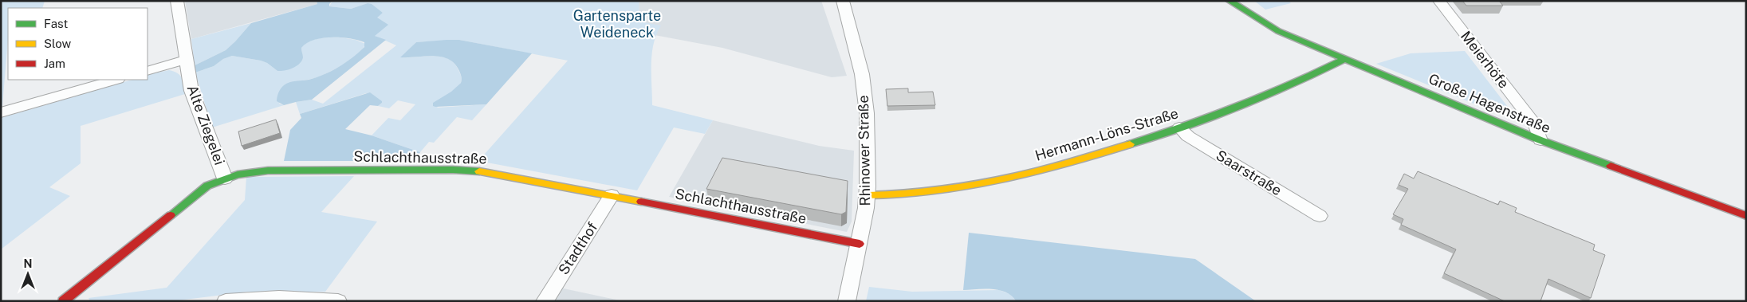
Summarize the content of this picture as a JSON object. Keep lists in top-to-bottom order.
{
  "streets": {
    "street": [
      "Meierhöfe",
      "Große Hagenstraße",
      "Alte Ziegelei",
      "Hermann-Löns-Straße",
      "Rhinower Straße",
      "Schlachthausstraße",
      "Saarstraße",
      "Stadthof"
    ]
  },
  "crossings": [
    ["Meierhöfe", "Große Hagenstraße"],
    ["Große Hagenstraße", "Hermann-Löns-Straße"],
    ["Alte Ziegelei", "Schlachthausstraße"],
    ["Hermann-Löns-Straße", "Rhinower Straße"],
    ["Hermann-Löns-Straße", "Saarstraße"],
    ["Rhinower Straße", "Schlachthausstraße"],
    ["Schlachthausstraße", "Stadthof"]
  ],
  "parks": ["Gartensparte Weideneck"],
  "legend": ["Fast", "Slow", "Jam"],
  "north": "top"
}
